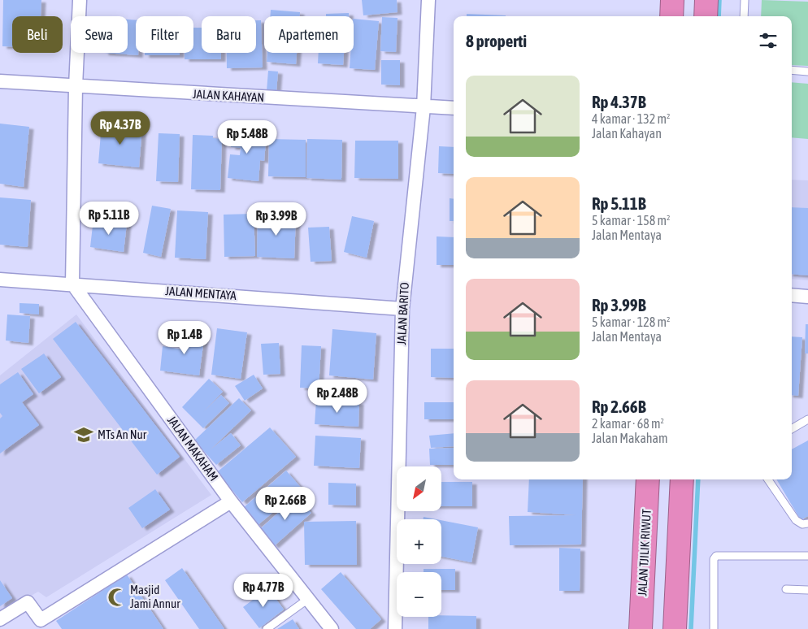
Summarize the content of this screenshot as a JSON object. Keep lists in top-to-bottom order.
{
  "streets": {
    "highway": ["JALAN TJILIK RIWUT"],
    "street": [
      "JALAN KAHAYAN",
      "JALAN MENTAYA",
      "JALAN BARITO",
      "JALAN MAKAHAM"
    ]
  },
  "crossings": [
    ["JALAN KAHAYAN", "JALAN BARITO"],
    ["JALAN MENTAYA", "JALAN BARITO"],
    ["JALAN MENTAYA", "JALAN MAKAHAM"]
  ],
  "places": {
    "school or university": ["MTs An Nur"],
    "mosque": ["Masjid Jami Annur"]
  },
  "north": "bottom left",
  "page": {
    "chip": [
      "Beli",
      "Sewa",
      "Filter",
      "Baru",
      "Apartemen"
    ],
    "heading": "8 properti",
    "list": [
      {
        "name": "Rp 4.37B",
        "note": "4 kamar · 132 m² · Jalan Kahayan"
      },
      {
        "name": "Rp 5.11B",
        "note": "5 kamar · 158 m² · Jalan Mentaya"
      },
      {
        "name": "Rp 3.99B",
        "note": "5 kamar · 128 m² · Jalan Mentaya"
      },
      {
        "name": "Rp 2.66B",
        "note": "2 kamar · 68 m² · Jalan Makaham"
      }
    ],
    "price": [
      "Rp 4.37B",
      "Rp 5.48B",
      "Rp 5.11B",
      "Rp 3.99B",
      "Rp 1.4B",
      "Rp 2.48B",
      "Rp 2.66B",
      "Rp 4.77B"
    ],
    "map_buttons": ["+", "−"]
  }
}
